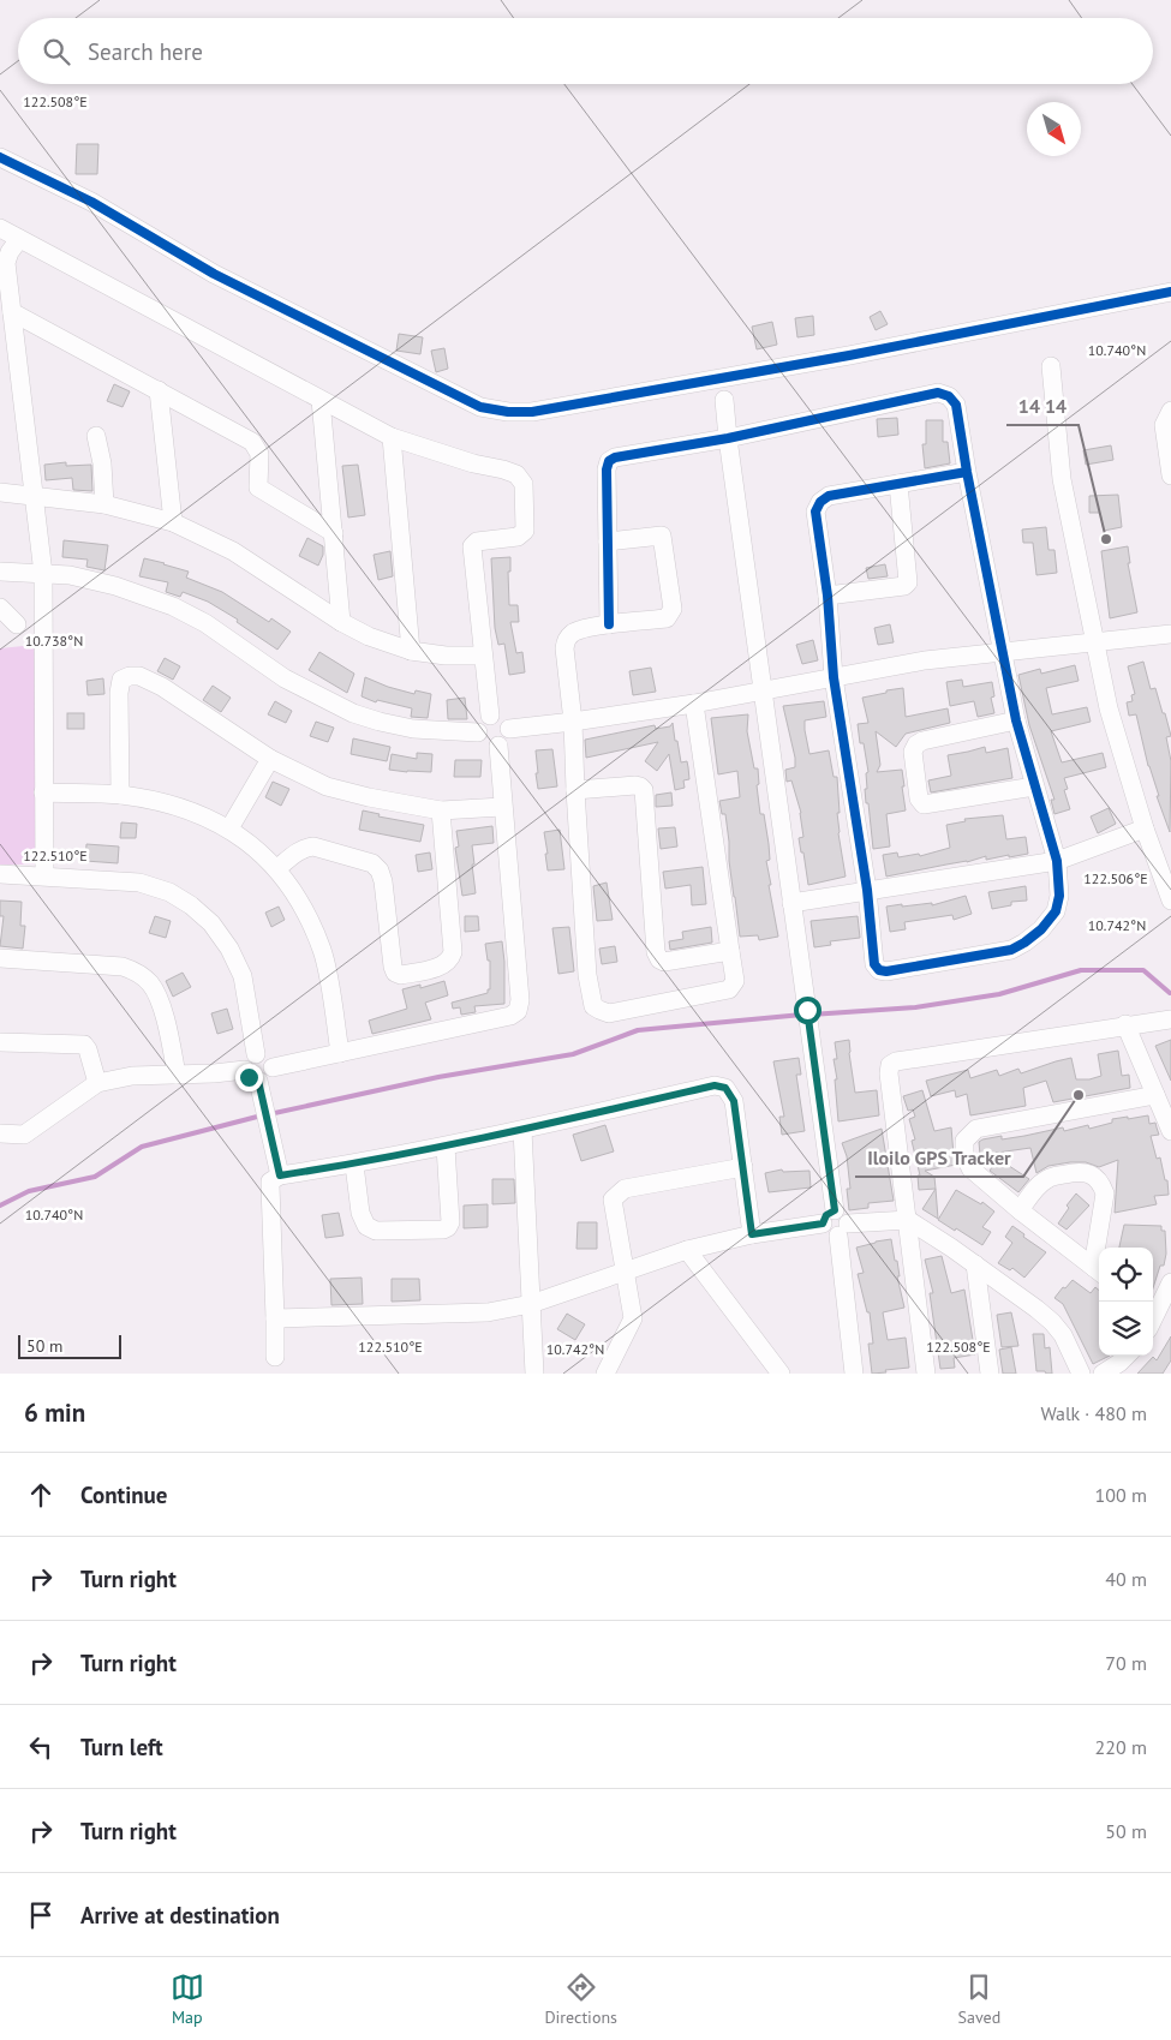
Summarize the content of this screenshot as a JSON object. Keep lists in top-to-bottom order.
{
  "places": ["14 14", "Iloilo GPS Tracker"],
  "scale_bar": "50 m",
  "north": "bottom right",
  "page": {
    "search": "Search here",
    "scale": "50 m",
    "heading": ["6 min", "Walk · 480 m"],
    "list": [
      ["Continue", "100 m"],
      ["Turn right", "40 m"],
      ["Turn right", "70 m"],
      ["Turn left", "220 m"],
      ["Turn right", "50 m"],
      "Arrive at destination"
    ],
    "nav": ["Map", "Directions", "Saved"]
  },
  "coordinates": [
    "122.508°E",
    "10.740°N",
    "10.738°N",
    "122.510°E",
    "122.506°E",
    "10.742°N"
  ]
}
